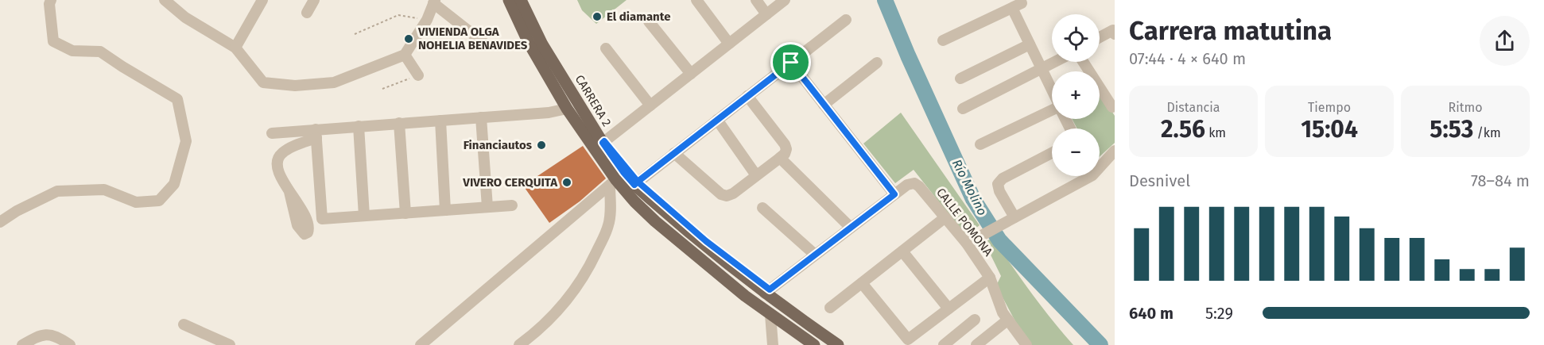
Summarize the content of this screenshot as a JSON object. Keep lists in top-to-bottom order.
{
  "streets": {
    "main road": ["CARRERA 2"],
    "street": ["CALLE POMONA"]
  },
  "crossings": [
    ["CARRERA 2", "CALLE POMONA"]
  ],
  "water": ["Río Molino"],
  "places": [
    "El diamante",
    "VIVIENDA OLGA NOHELIA BENAVIDES",
    "Financiautos",
    "VIVERO CERQUITA"
  ],
  "page": {
    "heading": ["Carrera matutina", "07:44 · 4 × 640 m"],
    "map_buttons": ["+", "−"],
    "stats": [
      ["Distancia", "2.56 km"],
      ["Tiempo", "15:04"],
      ["Ritmo", "5:53 /km"]
    ],
    "chart": ["Desnivel", "78–84 m"],
    "list": [
      {
        "name": "640 m",
        "note": "5:29"
      }
    ]
  }
}
